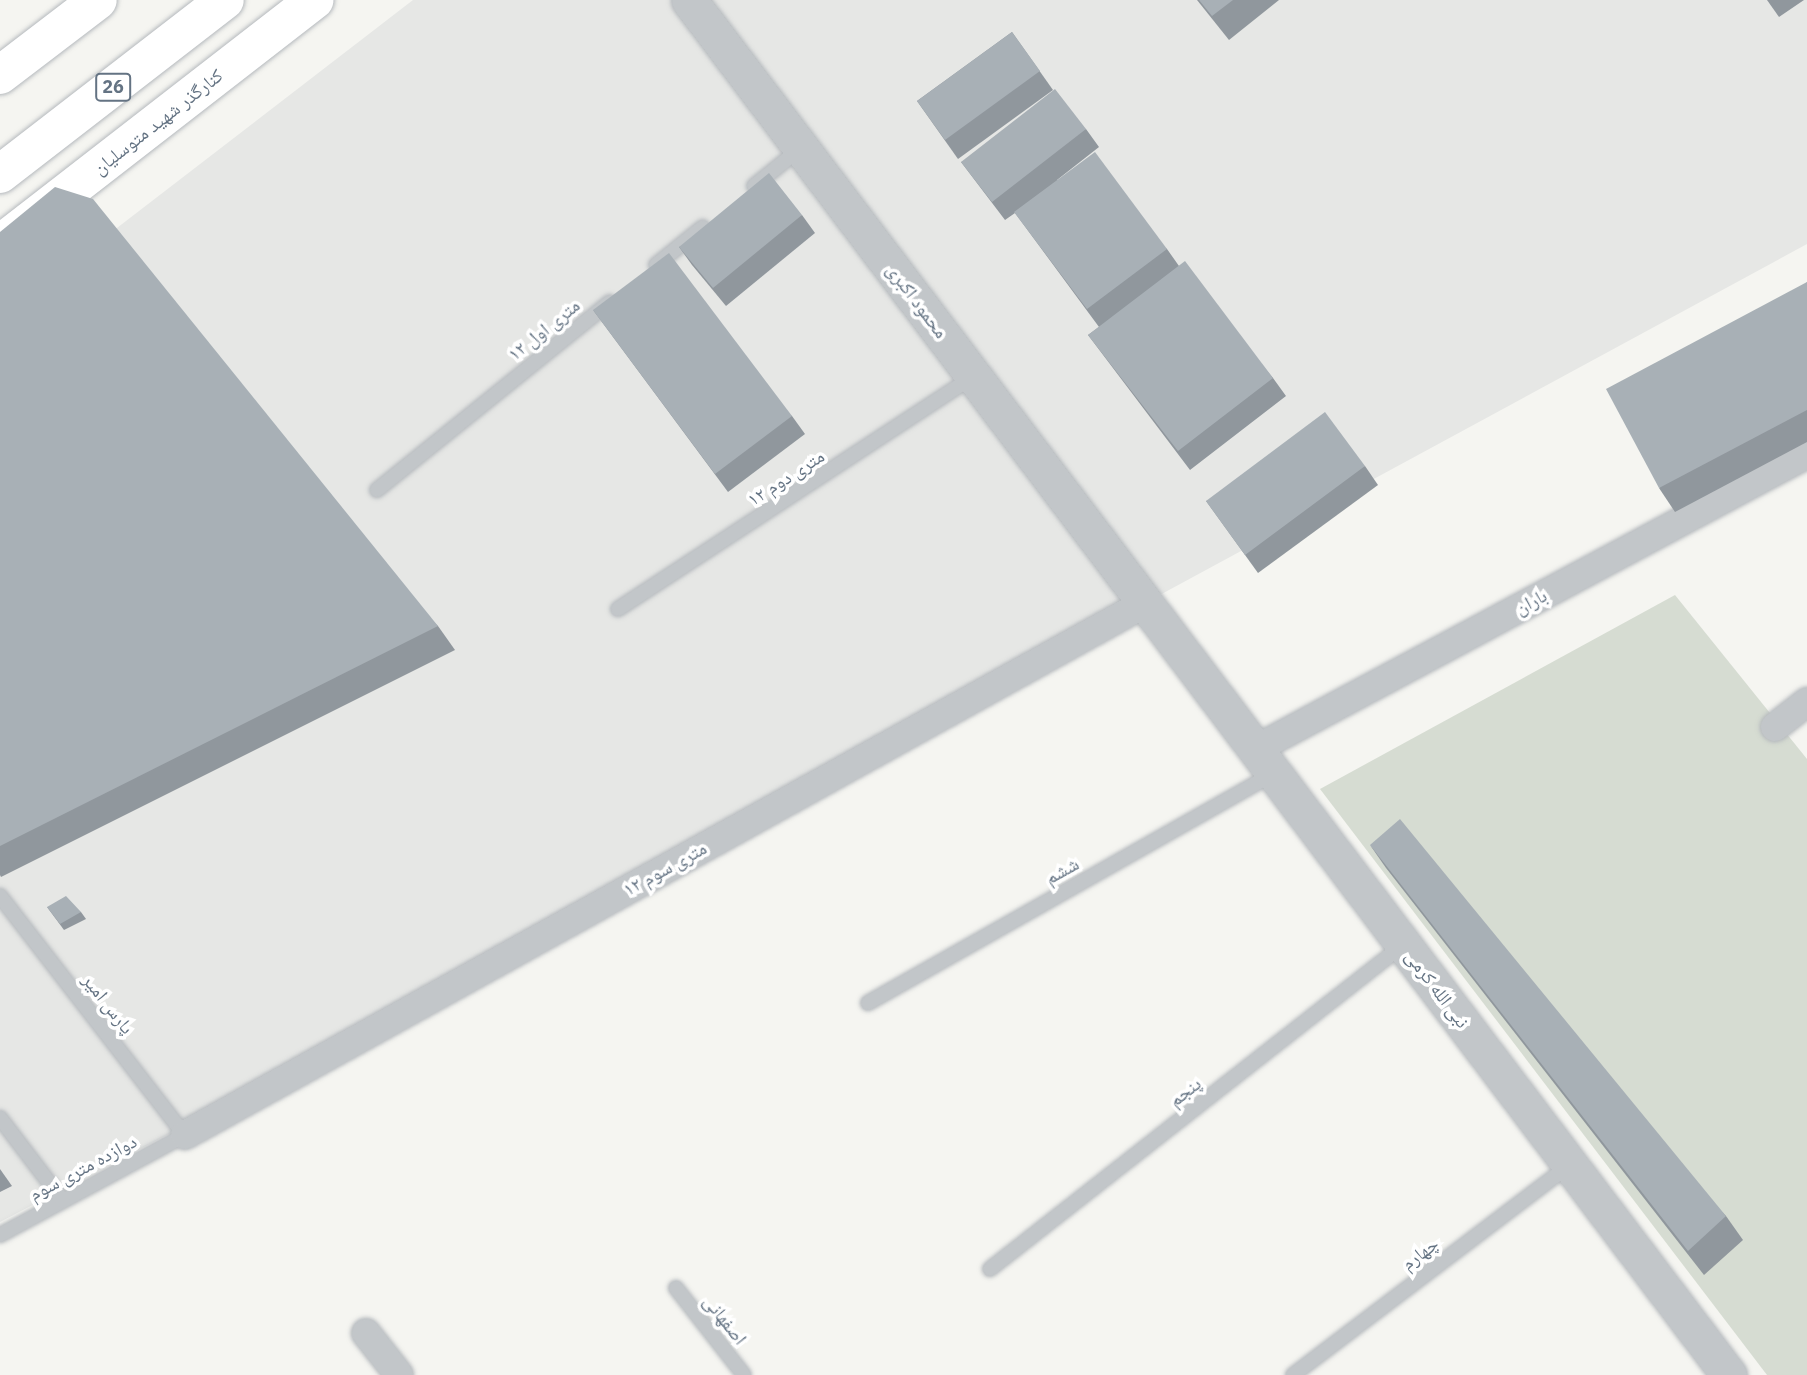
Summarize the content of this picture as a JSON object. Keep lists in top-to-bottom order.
{
  "streets": {
    "main road": ["26", "کنارگذر شهید متوسلیان"],
    "street": [
      "محمود اکبری",
      "باران",
      "۱۲ متری سوم",
      "نبی الله کرمی"
    ],
    "lane": [
      "۱۲ متری اول",
      "۱۲ متری دوم",
      "ششم",
      "پارس امیر",
      "پنجم",
      "دوازده متری سوم",
      "چهارم",
      "اصفهانی"
    ]
  },
  "crossings": [
    ["محمود اکبری", "۱۲ متری دوم"],
    ["محمود اکبری", "۱۲ متری سوم"],
    ["محمود اکبری", "نبی الله کرمی"],
    ["باران", "ششم"],
    ["باران", "نبی الله کرمی"],
    ["۱۲ متری سوم", "نبی الله کرمی"],
    ["۱۲ متری سوم", "پارس امیر"],
    ["۱۲ متری سوم", "دوازده متری سوم"],
    ["ششم", "نبی الله کرمی"],
    ["نبی الله کرمی", "پنجم"],
    ["نبی الله کرمی", "چهارم"],
    ["پارس امیر", "دوازده متری سوم"]
  ]
}
